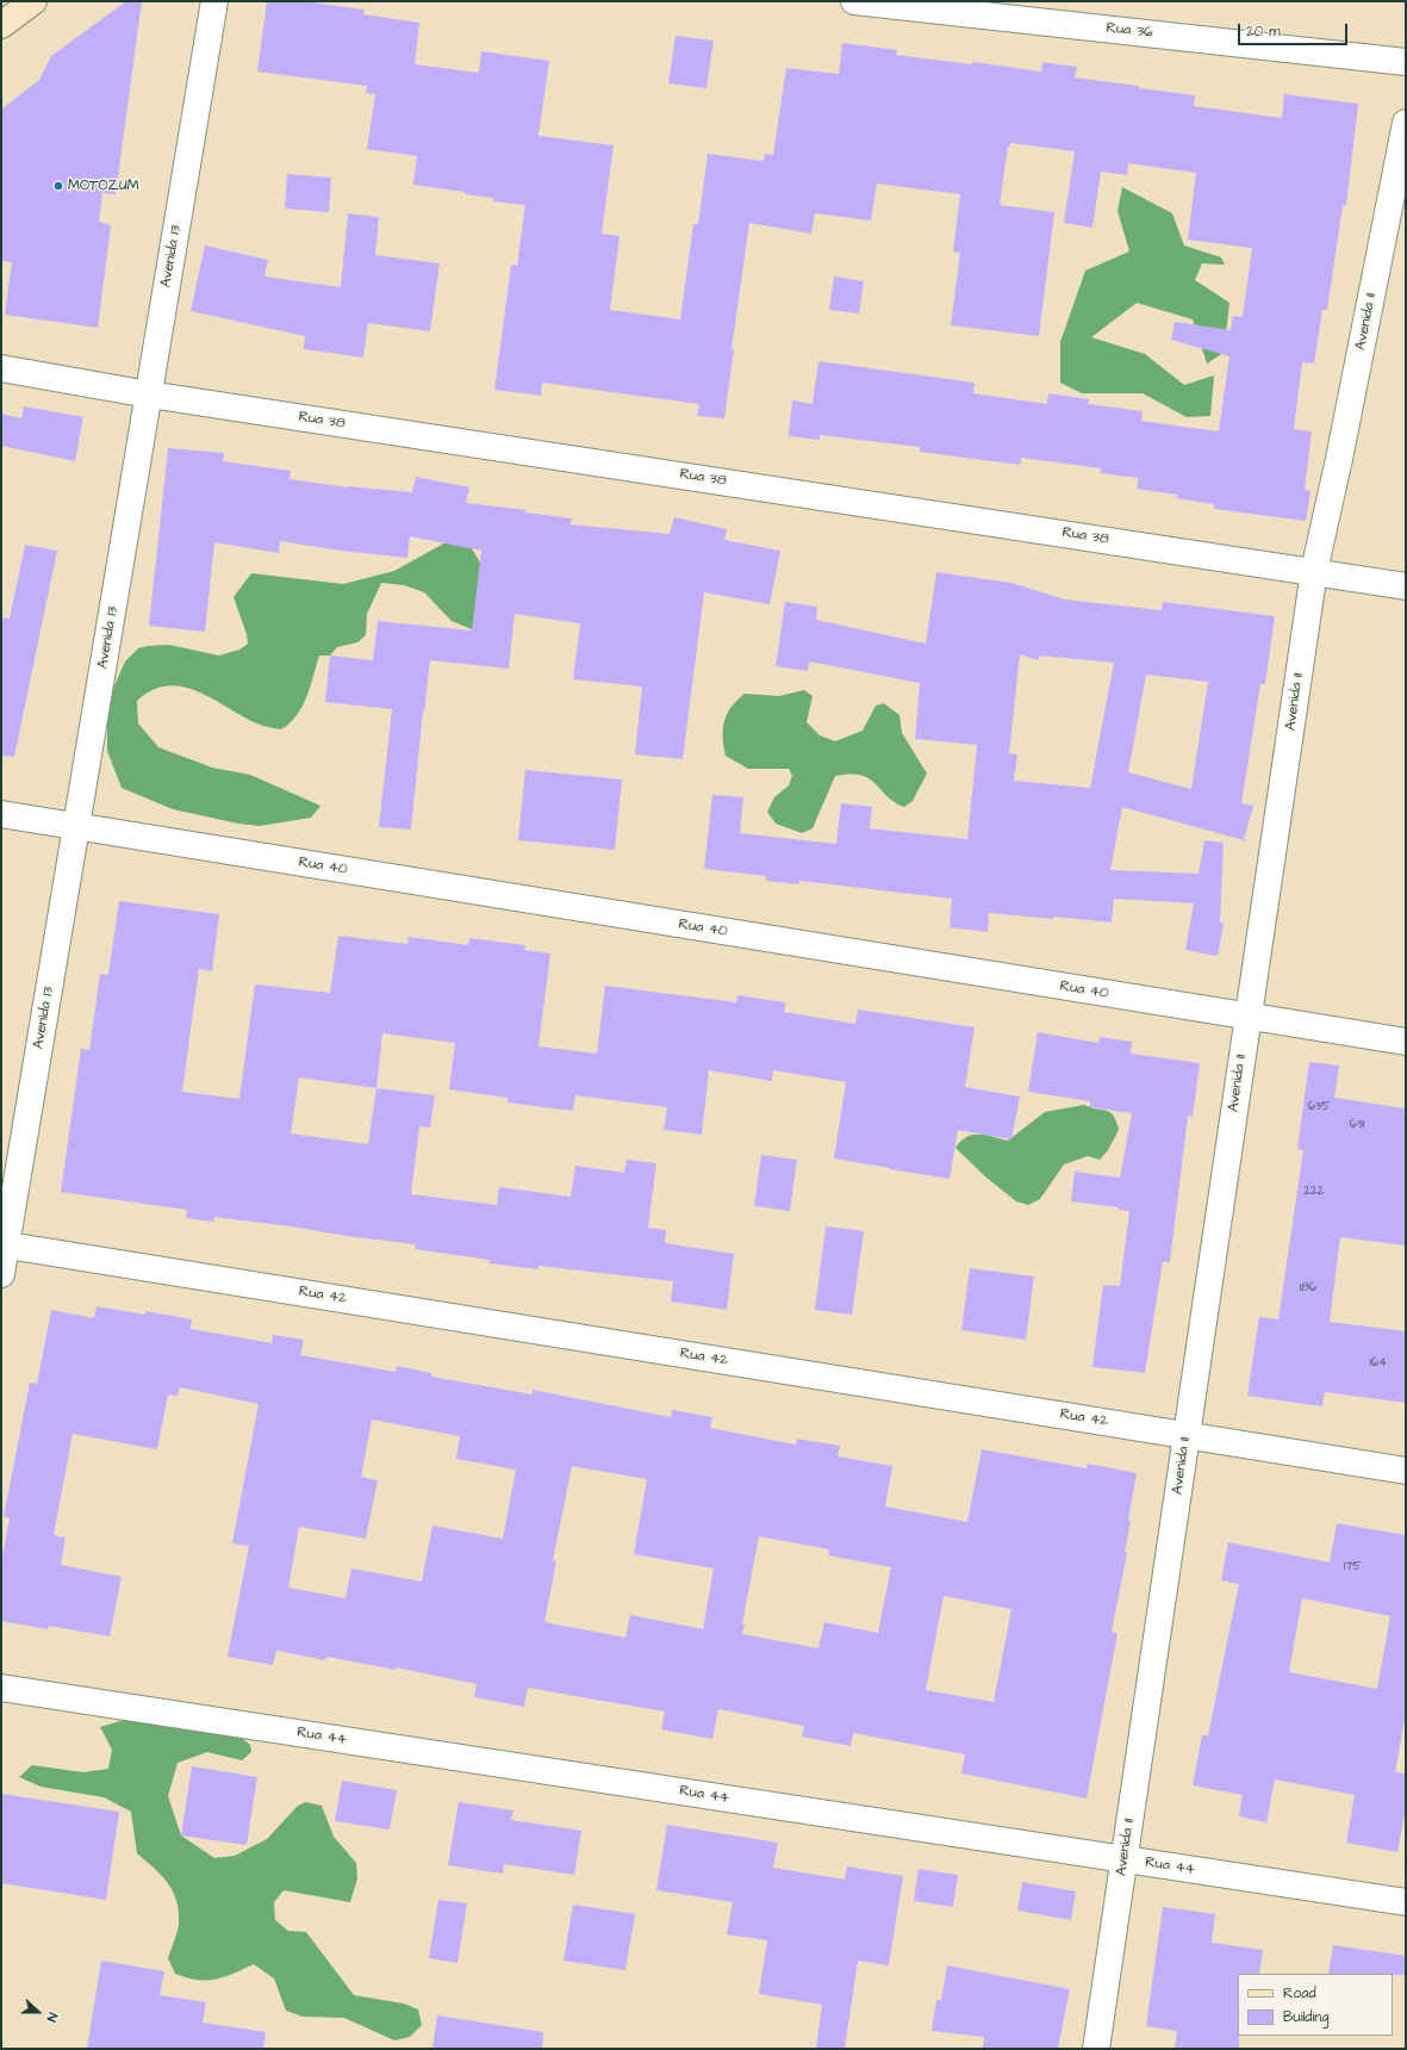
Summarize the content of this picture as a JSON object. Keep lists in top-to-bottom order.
{
  "streets": {
    "street": [
      "Rua 36",
      "Avenida 13",
      "Avenida 11",
      "Rua 38",
      "Rua 40",
      "Rua 42",
      "Rua 44"
    ]
  },
  "crossings": [
    ["Avenida 13", "Rua 38"],
    ["Avenida 13", "Rua 40"],
    ["Avenida 13", "Rua 42"],
    ["Avenida 11", "Rua 38"],
    ["Avenida 11", "Rua 40"],
    ["Avenida 11", "Rua 42"],
    ["Avenida 11", "Rua 44"]
  ],
  "places": ["MOTOZUM"],
  "house_numbers": [
    "635",
    "631",
    "222",
    "186",
    "164",
    "175"
  ],
  "legend": ["Road", "Building"],
  "scale_bar": "20 m",
  "north": "right"
}
